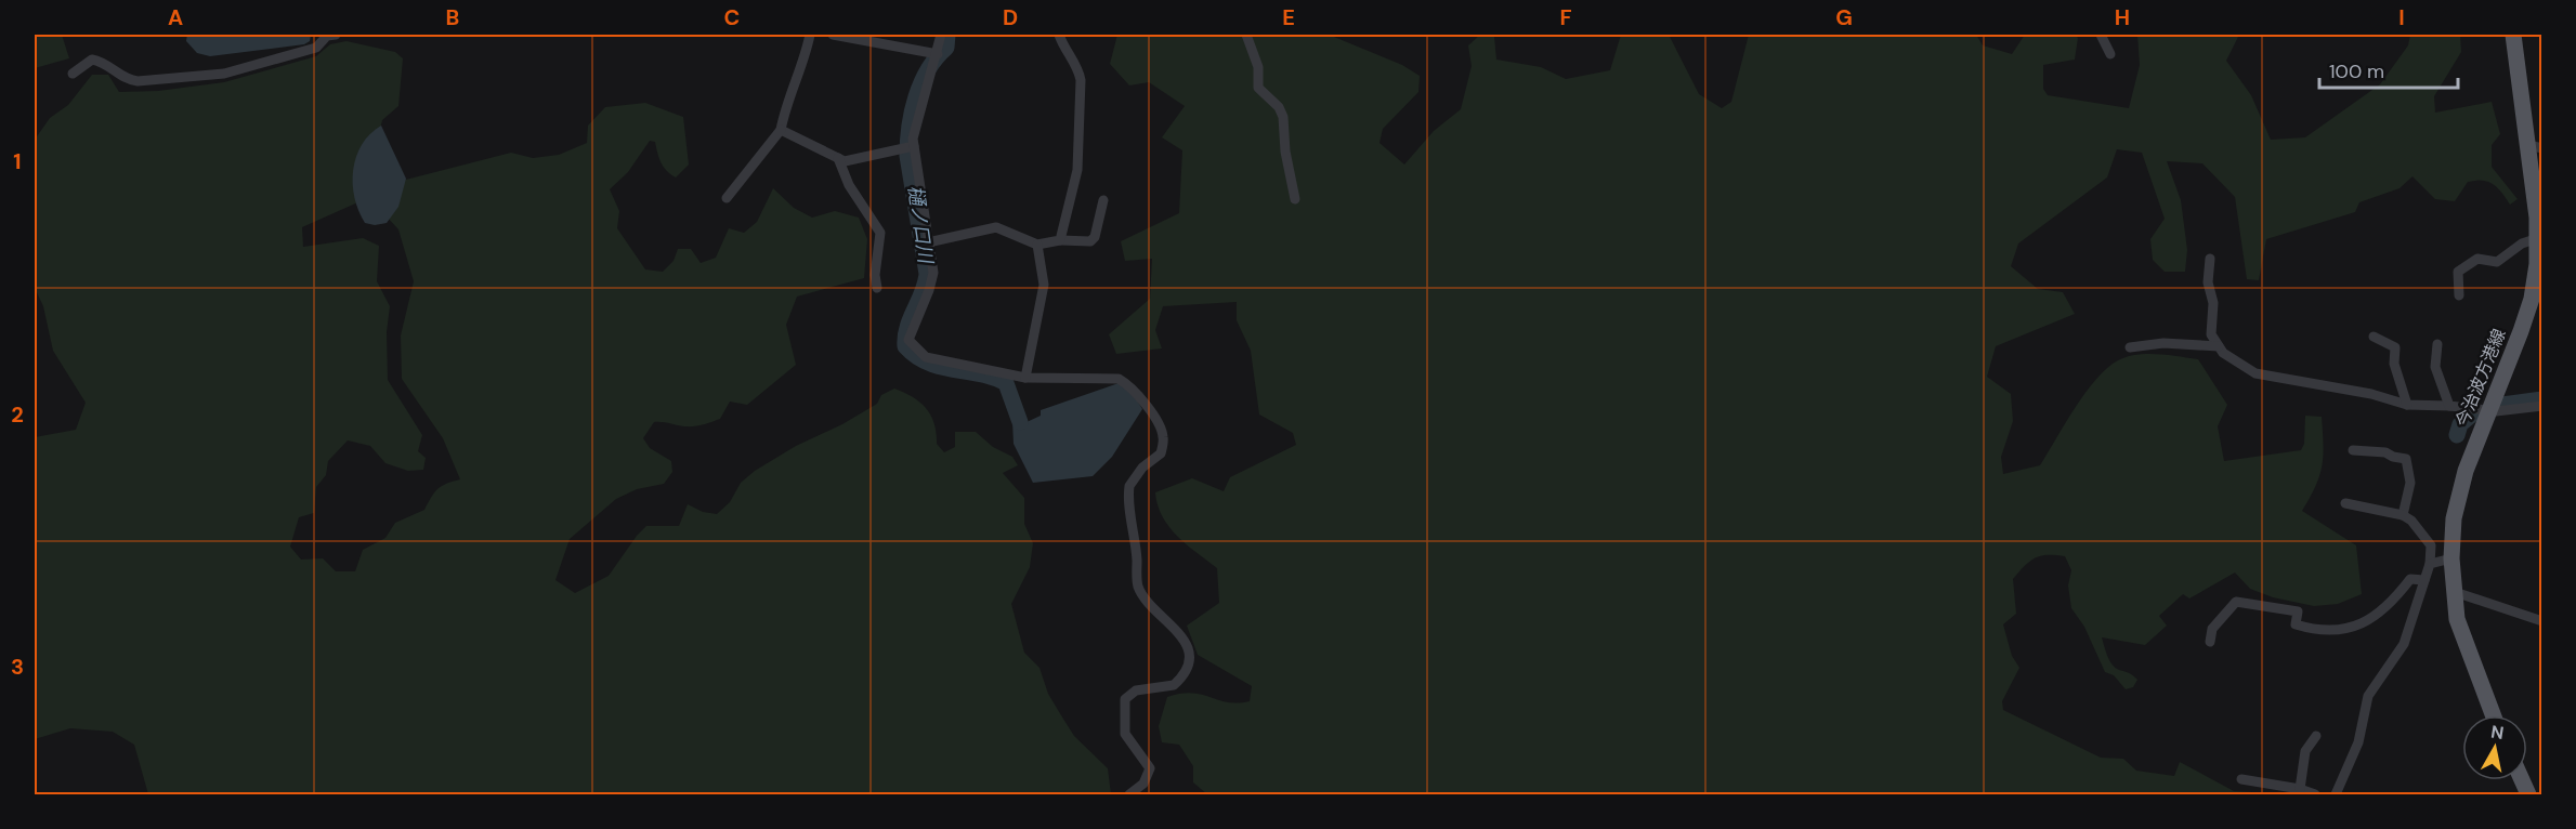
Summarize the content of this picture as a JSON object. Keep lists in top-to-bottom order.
{
  "streets": {
    "main road": ["今治波方港線"]
  },
  "water": ["樋ノ口川"],
  "scale_bar": "100 m",
  "north": "top",
  "grid": {
    "columns": [
      "A",
      "B",
      "C",
      "D",
      "E",
      "F",
      "G",
      "H",
      "I"
    ],
    "rows": ["1", "2", "3"]
  }
}
